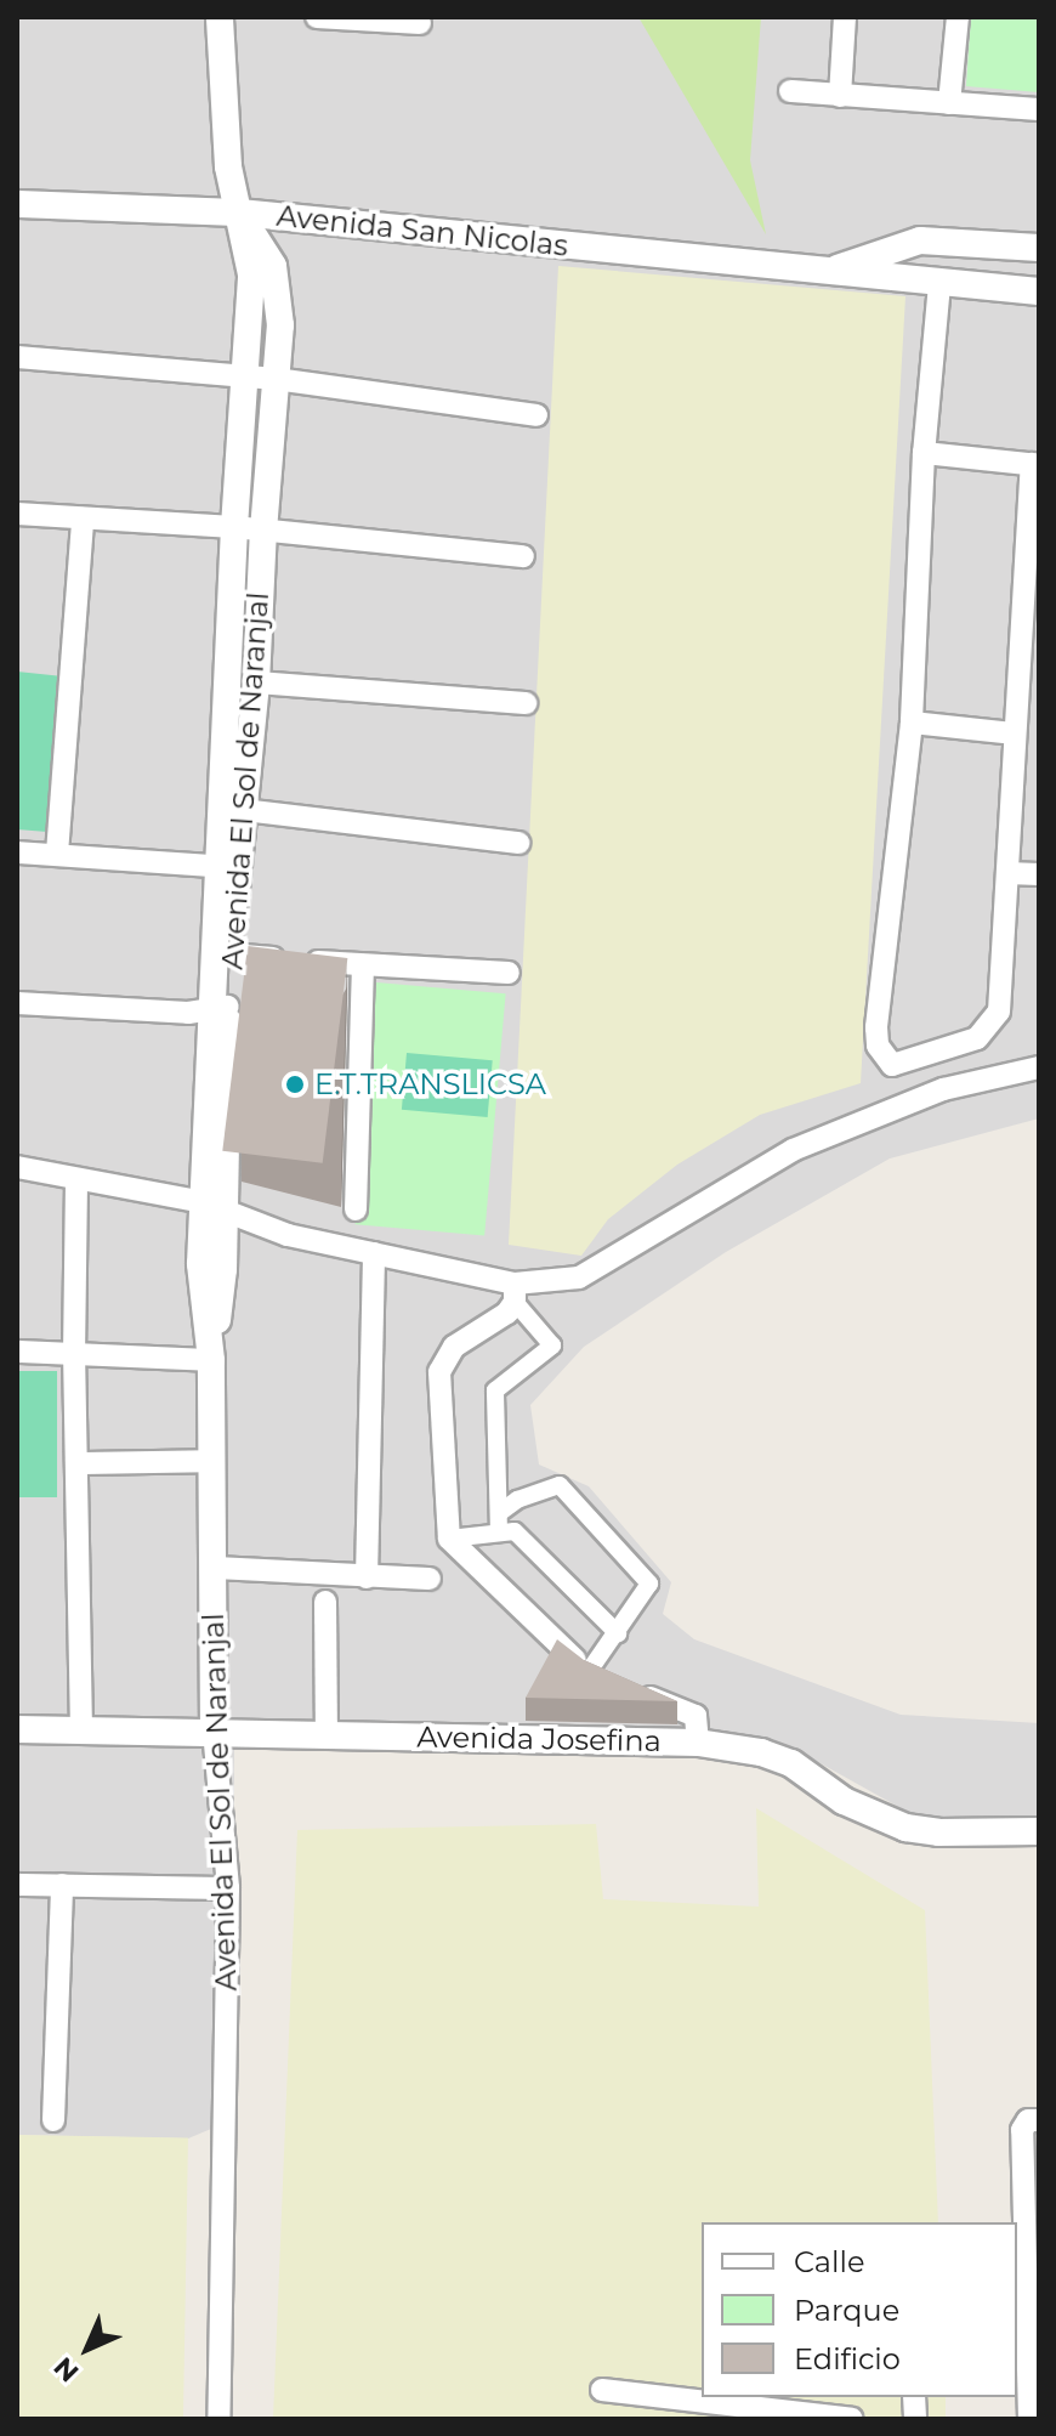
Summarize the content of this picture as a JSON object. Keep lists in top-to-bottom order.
{
  "streets": {
    "street": ["Avenida San Nicolas", "Avenida El Sol de Naranjal", "Avenida Josefina"]
  },
  "crossings": [
    ["Avenida San Nicolas", "Avenida El Sol de Naranjal"],
    ["Avenida El Sol de Naranjal", "Avenida Josefina"]
  ],
  "places": ["E.T.TRANSLICSA"],
  "legend": ["Calle", "Parque", "Edificio"],
  "north": "bottom left"
}
